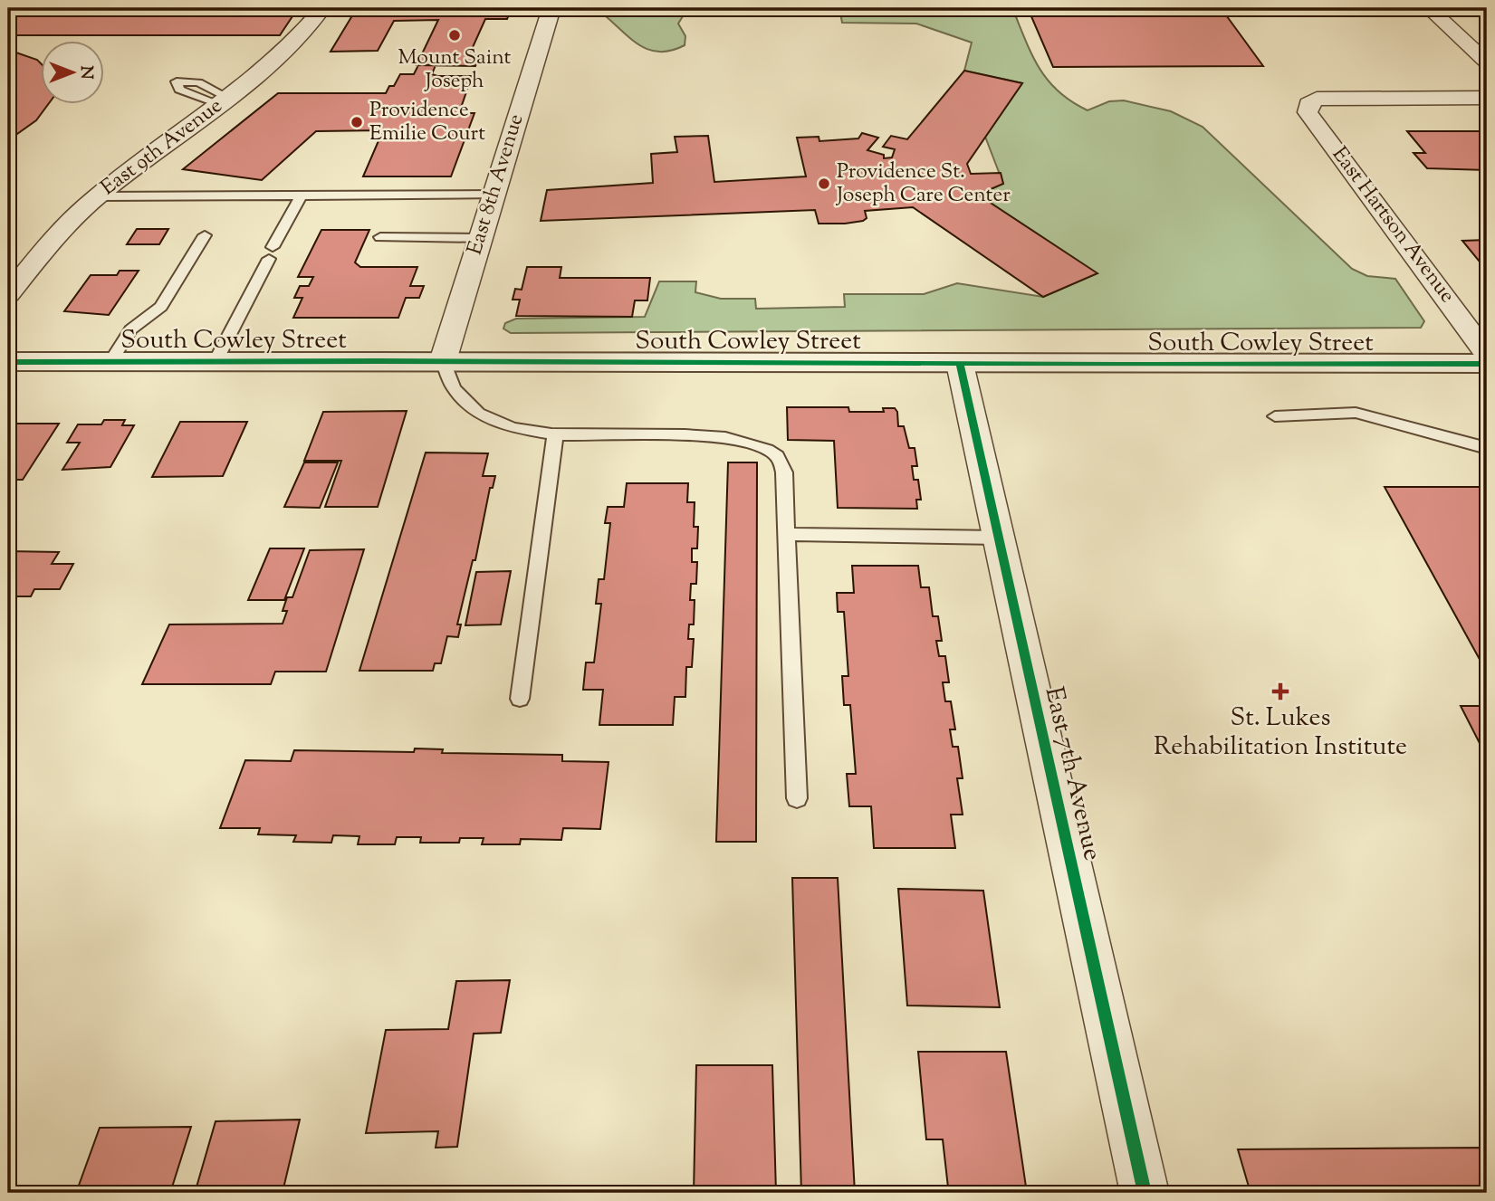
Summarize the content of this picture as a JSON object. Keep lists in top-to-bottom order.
{
  "streets": {
    "street": [
      "East 9th Avenue",
      "East 8th Avenue",
      "East Hartson Avenue",
      "South Cowley Street",
      "East 7th Avenue"
    ]
  },
  "crossings": [
    ["East 8th Avenue", "South Cowley Street"],
    ["South Cowley Street", "East 7th Avenue"]
  ],
  "places": {
    "other": ["Mount Saint Joseph", "Providence Emilie Court", "Providence St. Joseph Care Center"],
    "health": ["St. Lukes Rehabilitation Institute"]
  },
  "north": "right"
}
